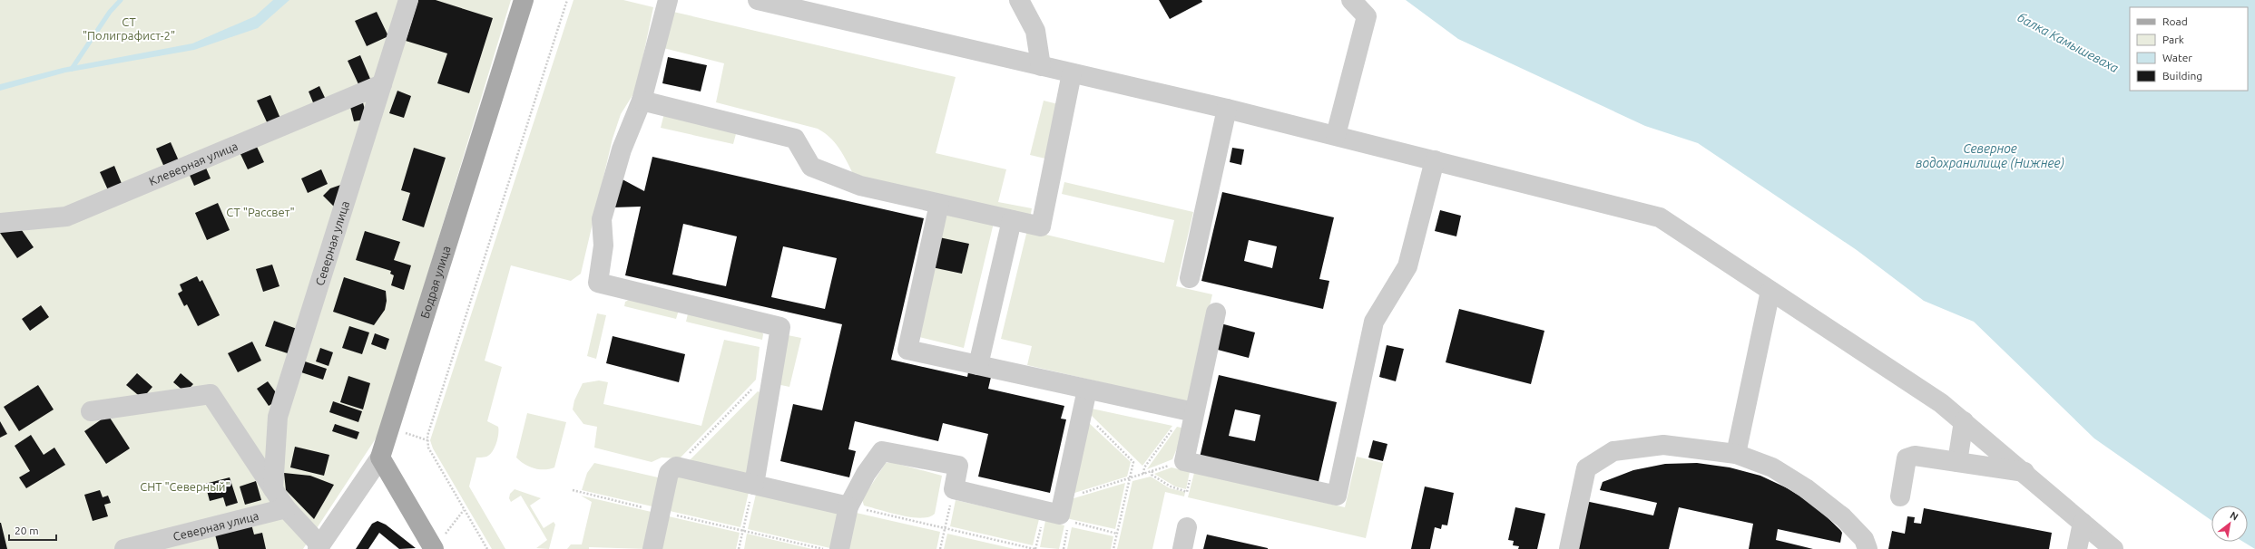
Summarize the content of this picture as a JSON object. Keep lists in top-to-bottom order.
{
  "streets": {
    "main road": ["Бодрая улица"],
    "street": ["Клеверная улица", "Северная улица"]
  },
  "crossings": [
    ["Клеверная улица", "Северная улица"]
  ],
  "water": ["балка Камышеваха", "Северное водохранилище (Нижнее)"],
  "parks": ["СТ \"Полиграфист-2\"", "СТ \"Рассвет\"", "СНТ \"Северный\""],
  "legend": [
    "Road",
    "Park",
    "Water",
    "Building"
  ],
  "scale_bar": "20 m",
  "north": "top right"
}
